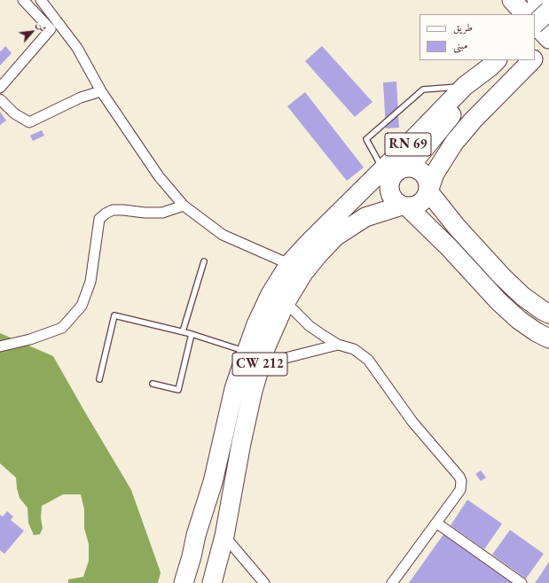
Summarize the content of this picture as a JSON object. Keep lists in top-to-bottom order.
{
  "streets": {
    "highway": ["RN 69", "CW 212"]
  },
  "crossings": [
    ["RN 69", "CW 212"]
  ],
  "legend": ["طريق", "مبنى"],
  "north": "top right"
}
